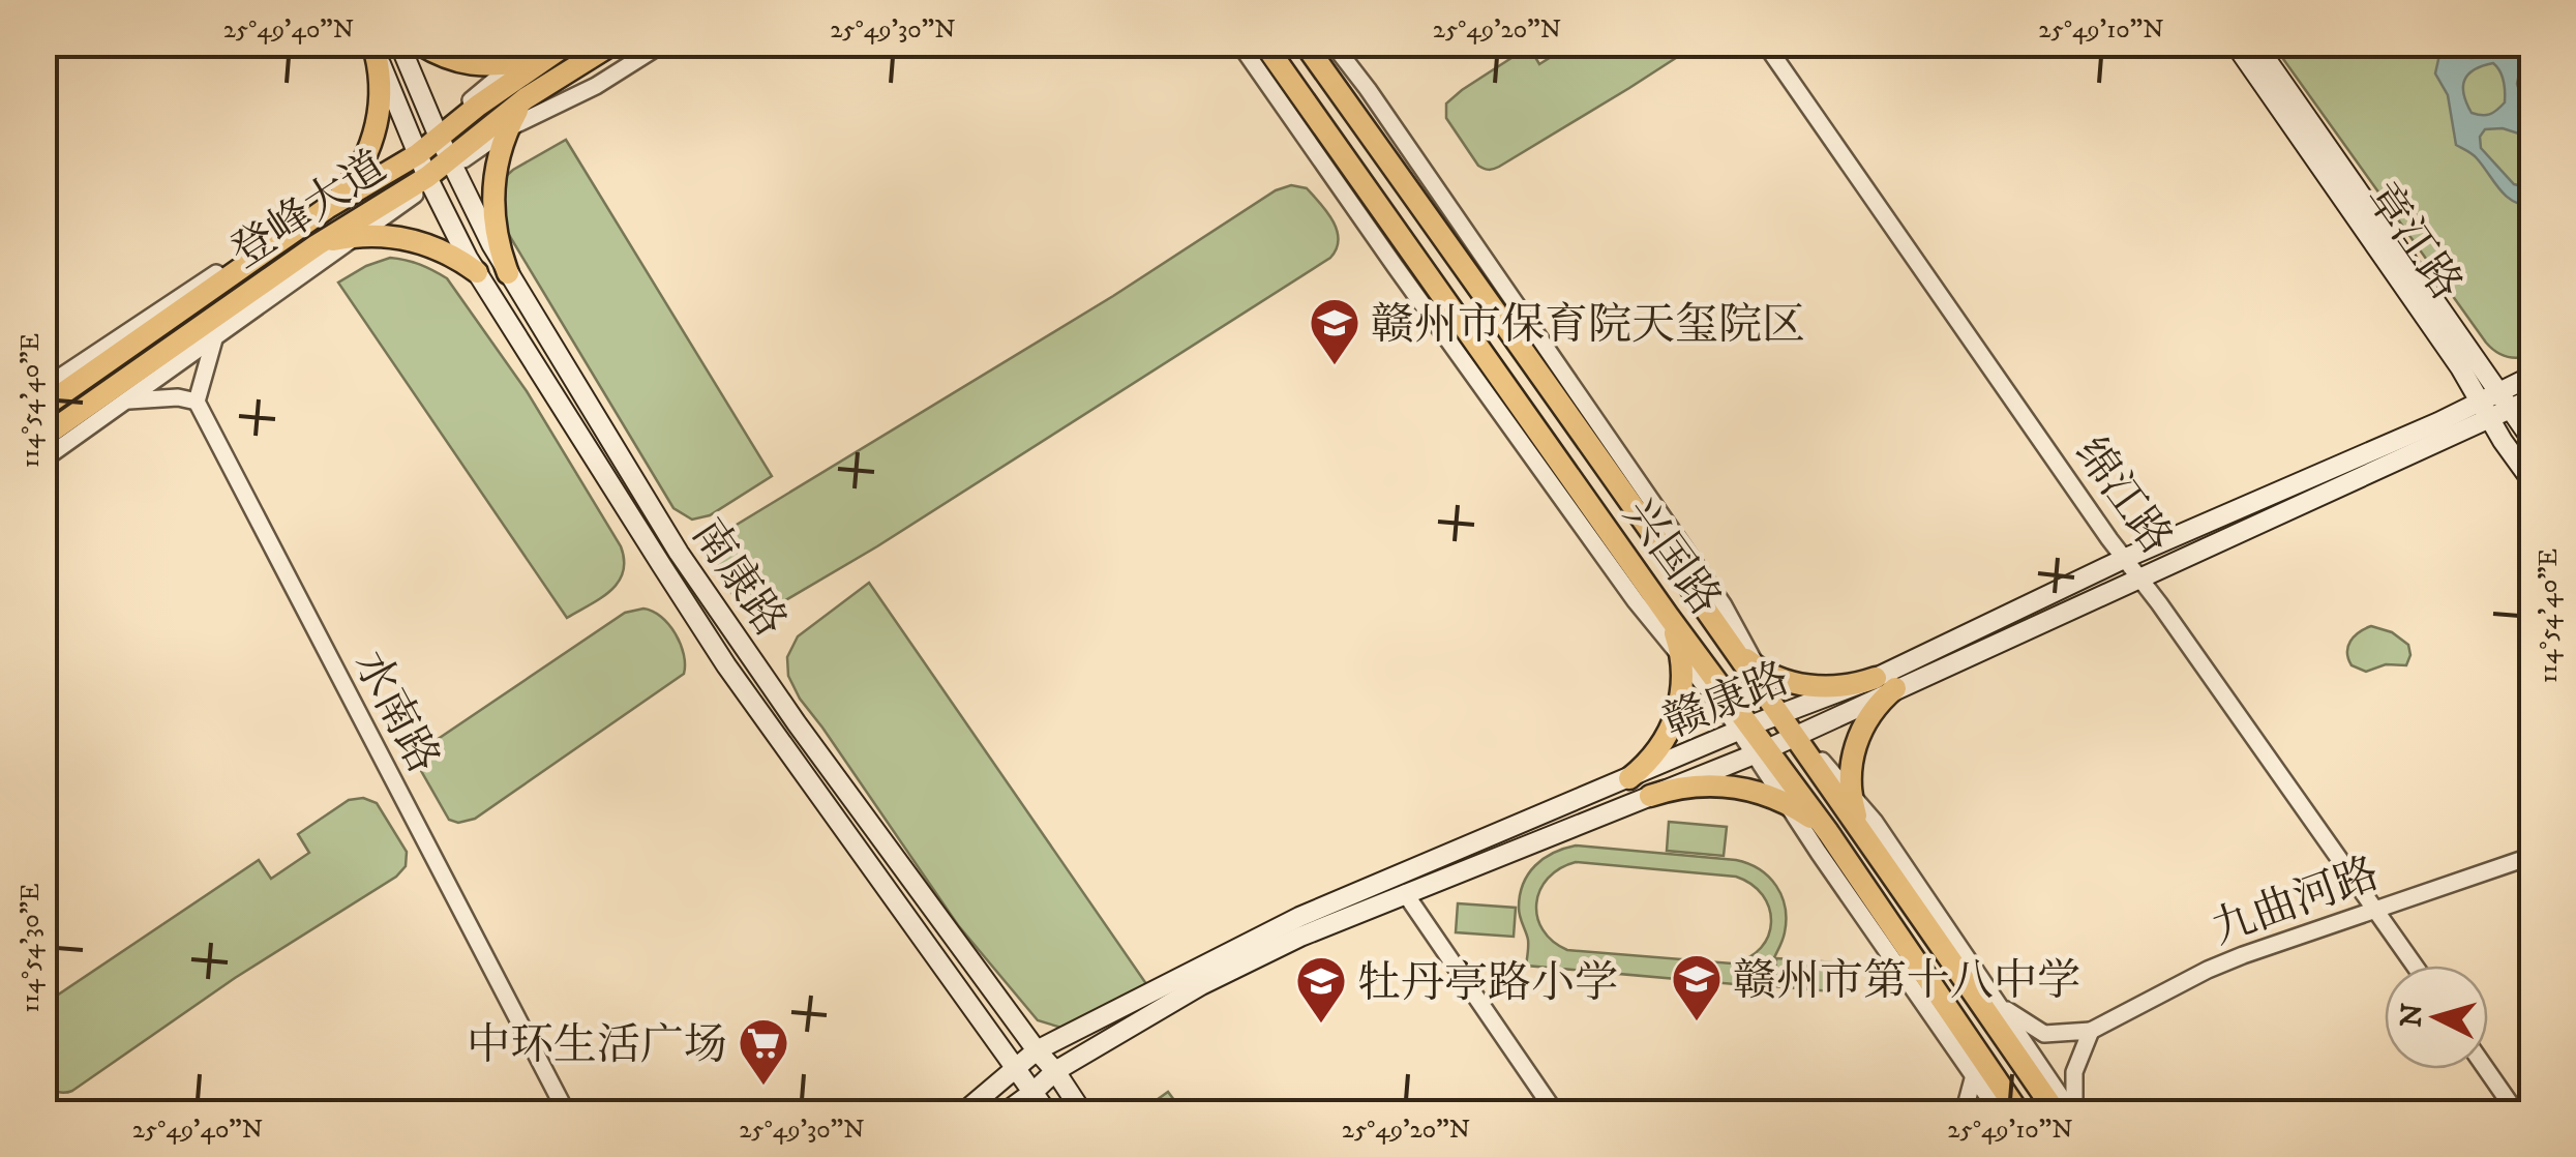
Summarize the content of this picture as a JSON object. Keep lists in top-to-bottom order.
{
  "streets": {
    "main road": [
      "登峰大道",
      "章江路",
      "兴国路",
      "南康路",
      "赣康路"
    ],
    "street": ["绵江路", "水南路", "九曲河路"]
  },
  "crossings": [
    ["登峰大道", "南康路"],
    ["章江路", "赣康路"],
    ["绵江路", "赣康路"],
    ["绵江路", "九曲河路"],
    ["兴国路", "赣康路"],
    ["南康路", "赣康路"]
  ],
  "places": {
    "school or university": ["赣州市保育院天玺院区", "赣州市第十八中学", "牡丹亭路小学"],
    "supermarket": ["中环生活广场"]
  },
  "north": "left",
  "coordinates": [
    "25°49'40\"N",
    "25°49'30\"N",
    "25°49'20\"N",
    "25°49'10\"N",
    "114°54'40\"E",
    "114°54'30\"E"
  ]
}
